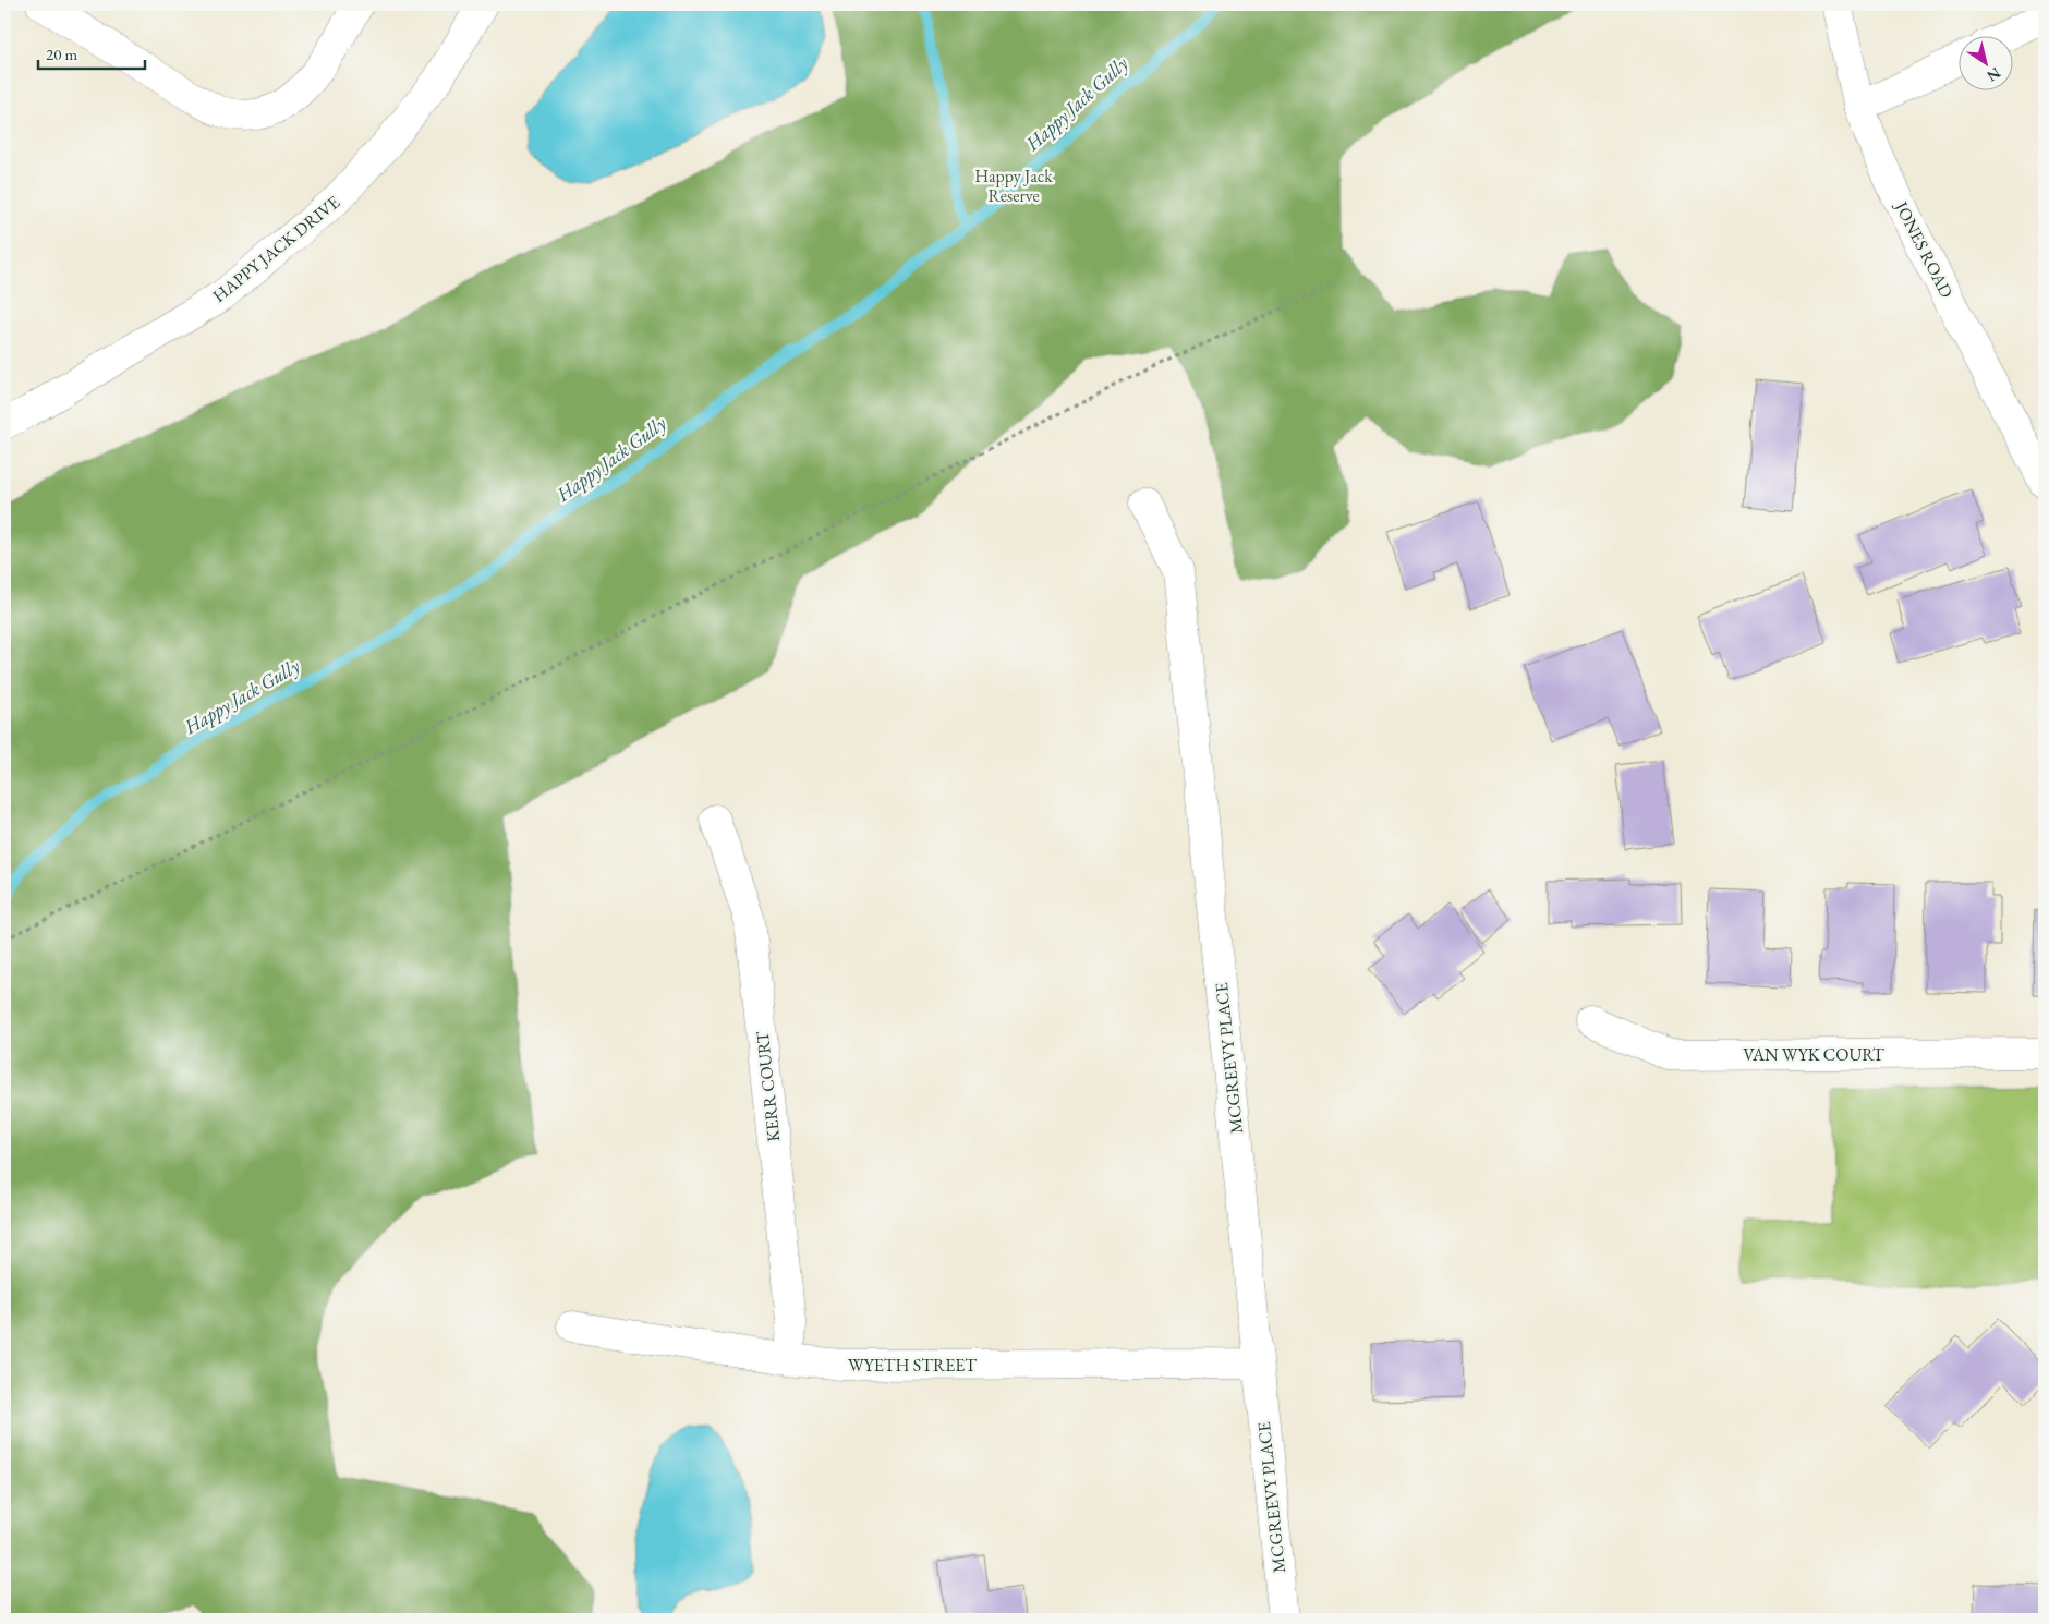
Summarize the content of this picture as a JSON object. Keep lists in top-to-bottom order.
{
  "streets": {
    "street": [
      "HAPPY JACK DRIVE",
      "JONES ROAD",
      "VAN WYK COURT",
      "MCGREEVY PLACE",
      "KERR COURT",
      "WYETH STREET"
    ]
  },
  "crossings": [
    ["MCGREEVY PLACE", "WYETH STREET"],
    ["KERR COURT", "WYETH STREET"]
  ],
  "water": ["Happy Jack Gully"],
  "parks": ["Happy Jack Reserve"],
  "scale_bar": "20 m",
  "north": "bottom right"
}
